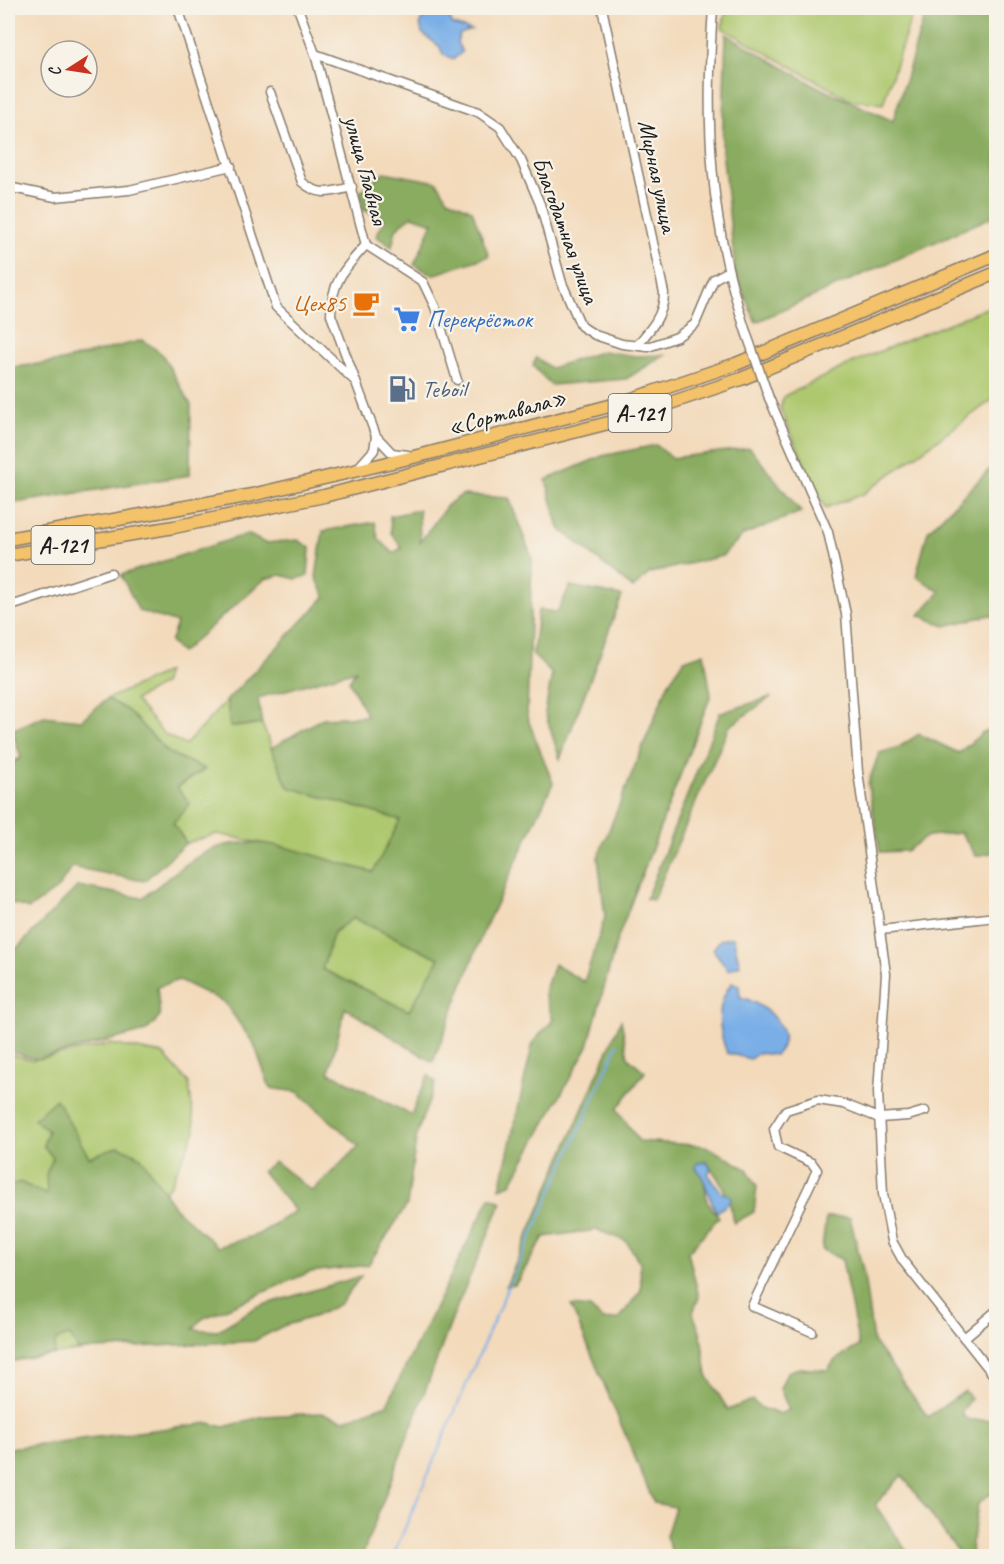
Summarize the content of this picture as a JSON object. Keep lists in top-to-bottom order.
{
  "streets": {
    "highway": ["«Сортавала»", "А-121"],
    "street": ["улица Главная", "Мирная улица", "Благодатная улица"]
  },
  "crossings": [
    ["улица Главная", "Благодатная улица"],
    ["Мирная улица", "Благодатная улица"]
  ],
  "places": {
    "cafe": ["Цех85"],
    "supermarket": ["Перекрёсток"],
    "fuel station": ["Teboil"]
  },
  "north": "left"
}
